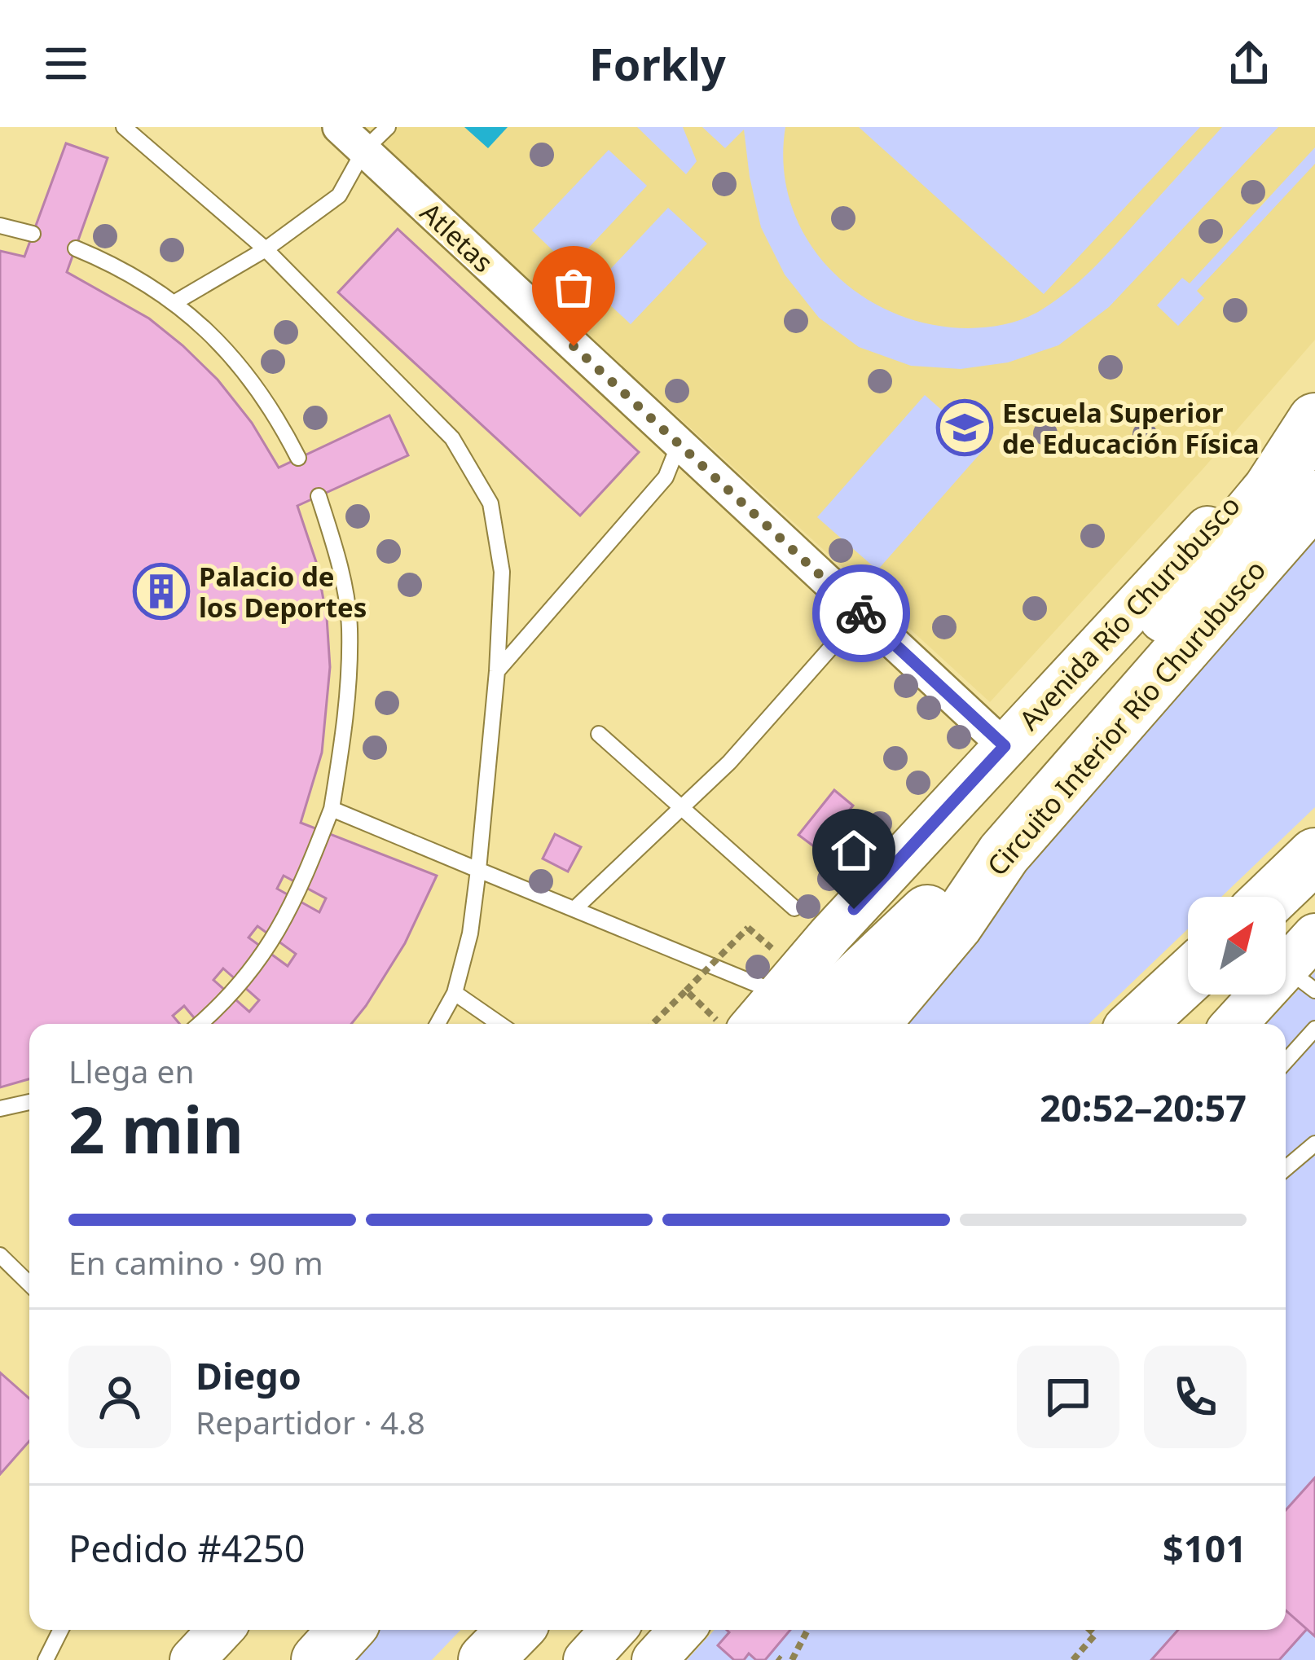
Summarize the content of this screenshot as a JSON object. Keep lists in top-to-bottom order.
{
  "streets": {
    "highway": ["Circuito Interior Río Churubusco"],
    "main road": ["Avenida Río Churubusco"],
    "street": ["Atletas"]
  },
  "crossings": [
    ["Atletas", "Avenida Río Churubusco"]
  ],
  "places": {
    "school or university": ["Escuela Superior de Educación Física"],
    "building": ["Palacio de los Deportes"]
  },
  "north": "top right",
  "page": {
    "header": "Forkly",
    "heading": ["2 min", "Llega en", "20:52–20:57"],
    "panel": [
      "Diego",
      "Repartidor · 4.8",
      "Pedido #4250",
      "$101"
    ],
    "bar": "En camino · 90 m"
  }
}
